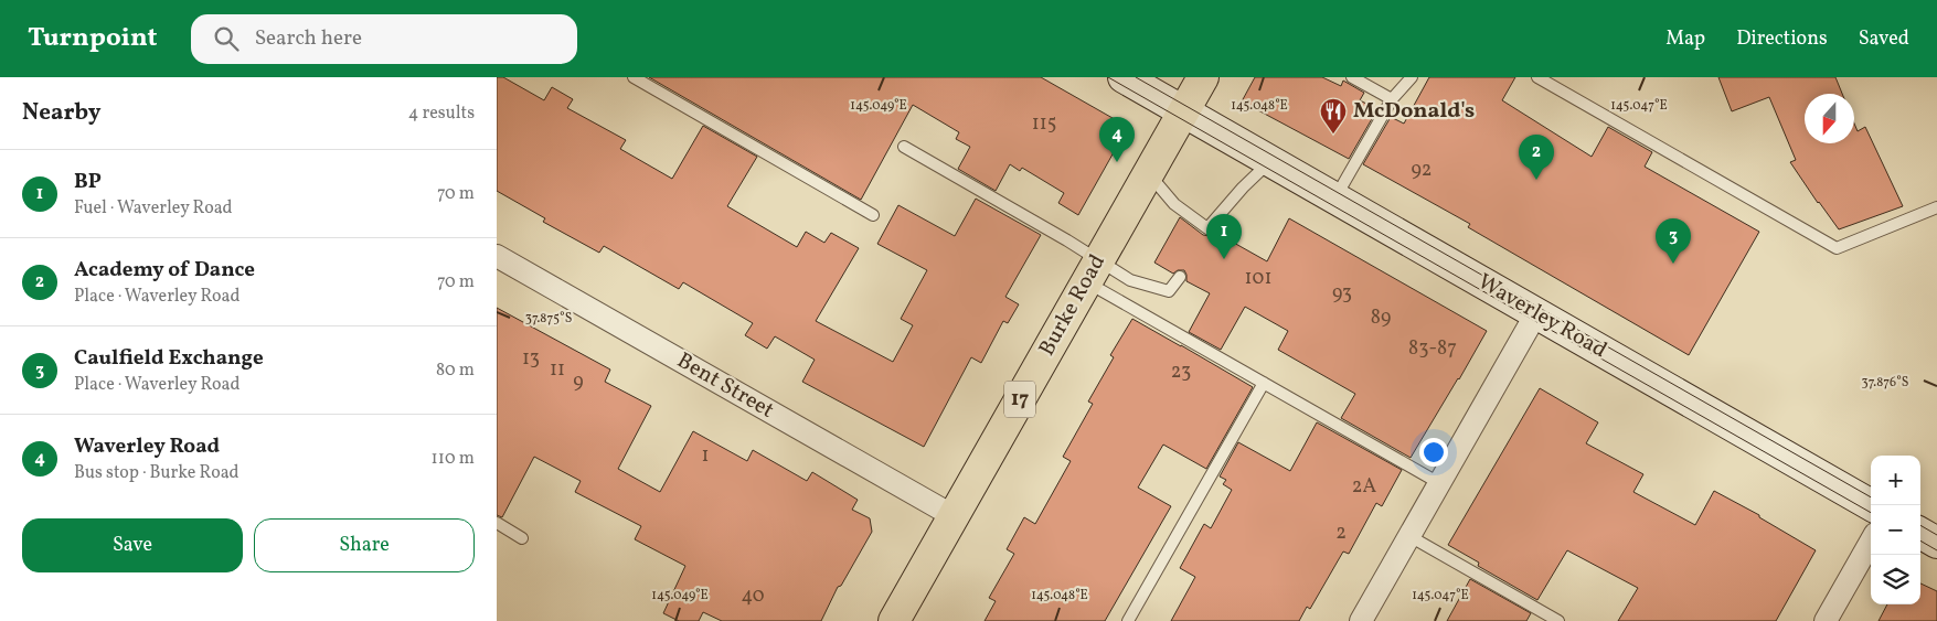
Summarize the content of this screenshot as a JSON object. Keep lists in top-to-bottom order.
{
  "streets": {
    "main road": ["Burke Road", "Waverley Road", "17"],
    "street": ["Bent Street"]
  },
  "crossings": [
    ["Burke Road", "Waverley Road"],
    ["Burke Road", "Bent Street"]
  ],
  "places": {
    "restaurant": ["McDonald's"]
  },
  "house_numbers": [
    "115",
    "92",
    "101",
    "93",
    "89",
    "83-87",
    "13",
    "11",
    "23",
    "9",
    "1",
    "2A",
    "2",
    "40"
  ],
  "north": "bottom",
  "page": {
    "header": "Turnpoint",
    "search": "Search here",
    "nav": ["Map", "Directions", "Saved"],
    "heading": ["Nearby", "4 results"],
    "pins": [
      "4",
      "2",
      "1",
      "3"
    ],
    "list": [
      {
        "mark": "1",
        "name": "BP",
        "note": "Fuel · Waverley Road",
        "value": "70 m"
      },
      {
        "mark": "2",
        "name": "Academy of Dance",
        "note": "Place · Waverley Road",
        "value": "70 m"
      },
      {
        "mark": "3",
        "name": "Caulfield Exchange",
        "note": "Place · Waverley Road",
        "value": "80 m"
      },
      {
        "mark": "4",
        "name": "Waverley Road",
        "note": "Bus stop · Burke Road",
        "value": "110 m"
      }
    ],
    "map_buttons": ["+", "−"],
    "buttons": ["Save", "Share"]
  },
  "coordinates": [
    "145.047°E",
    "145.049°E",
    "145.048°E",
    "37.875°S",
    "37.876°S"
  ]
}
